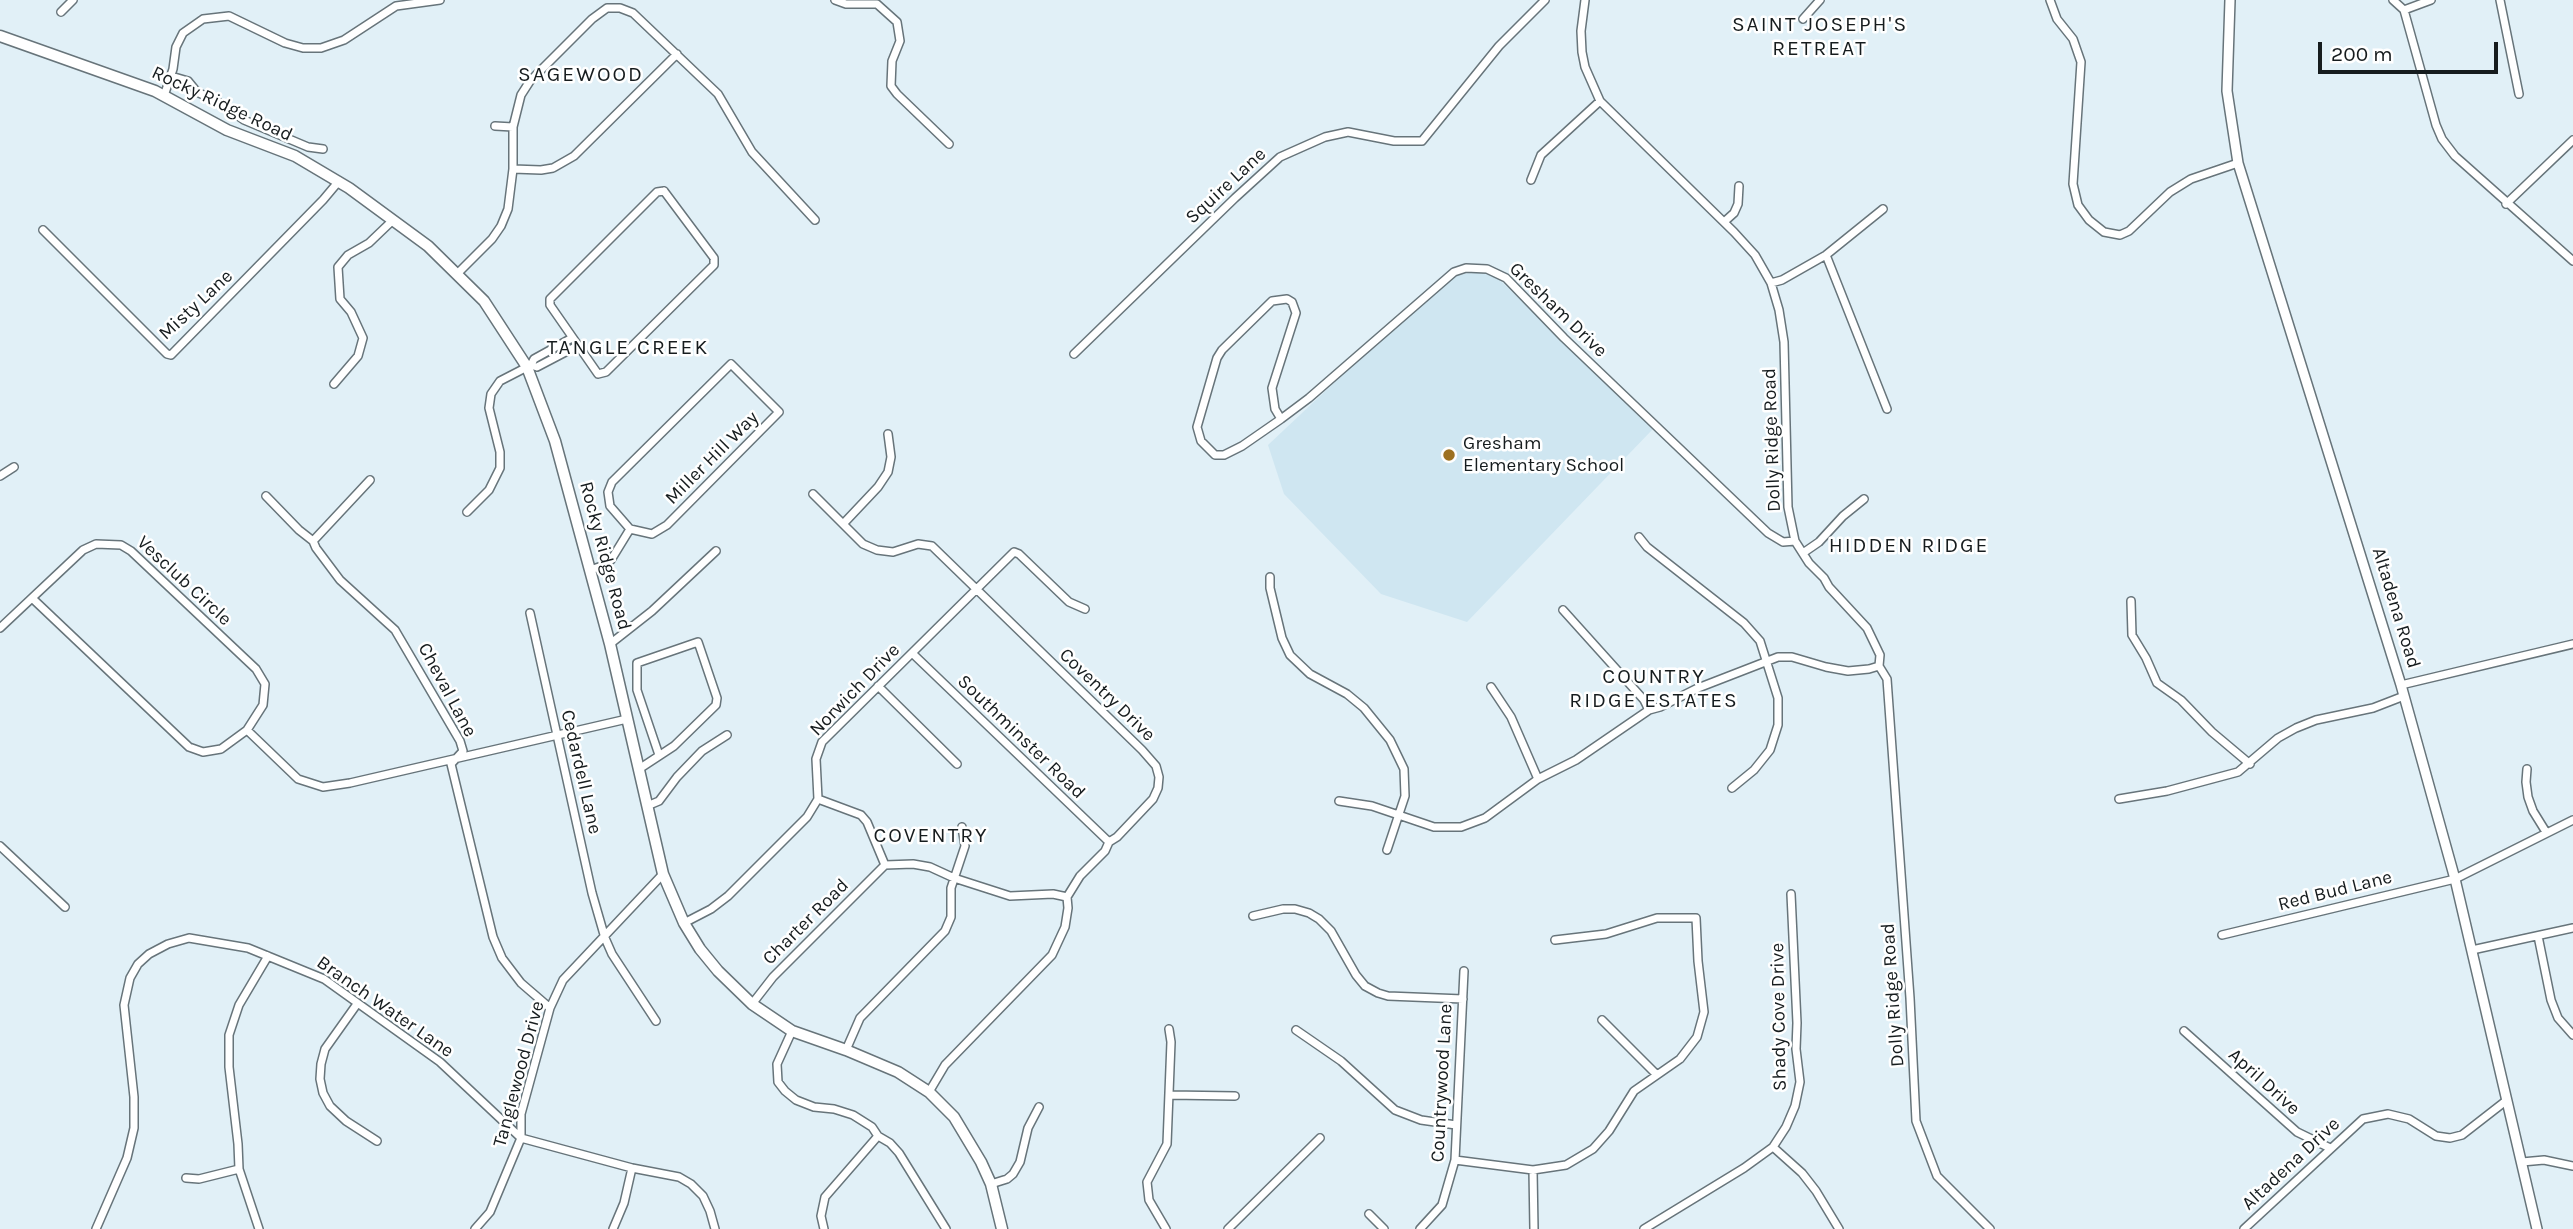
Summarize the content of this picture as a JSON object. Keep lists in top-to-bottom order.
{
  "streets": {
    "main road": ["Rocky Ridge Road"],
    "street": [
      "Squire Lane",
      "Misty Lane",
      "Gresham Drive",
      "Dolly Ridge Road",
      "Miller Hill Way",
      "Vesclub Circle",
      "Altadena Road",
      "Cheval Lane",
      "Norwich Drive",
      "Coventry Drive",
      "Southminster Road",
      "Cedardell Lane",
      "Red Bud Lane",
      "Charter Road",
      "Branch Water Lane",
      "Shady Cove Drive",
      "Tanglewood Drive",
      "April Drive",
      "Countrywood Lane",
      "Altadena Drive"
    ]
  },
  "crossings": [
    ["Rocky Ridge Road", "Misty Lane"],
    ["Rocky Ridge Road", "Coventry Drive"],
    ["Rocky Ridge Road", "Charter Road"],
    ["Rocky Ridge Road", "Tanglewood Drive"],
    ["Gresham Drive", "Dolly Ridge Road"],
    ["Altadena Road", "Red Bud Lane"],
    ["Altadena Road", "Altadena Drive"],
    ["Cheval Lane", "Tanglewood Drive"],
    ["Norwich Drive", "Coventry Drive"],
    ["Norwich Drive", "Southminster Road"],
    ["Coventry Drive", "Southminster Road"],
    ["Cedardell Lane", "Tanglewood Drive"],
    ["Branch Water Lane", "Tanglewood Drive"],
    ["April Drive", "Altadena Drive"]
  ],
  "districts": [
    "SAINT JOSEPH'S RETREAT",
    "SAGEWOOD",
    "TANGLE CREEK",
    "HIDDEN RIDGE",
    "COUNTRY RIDGE ESTATES",
    "COVENTRY"
  ],
  "places": ["Gresham Elementary School"],
  "scale_bar": "200 m"
}
